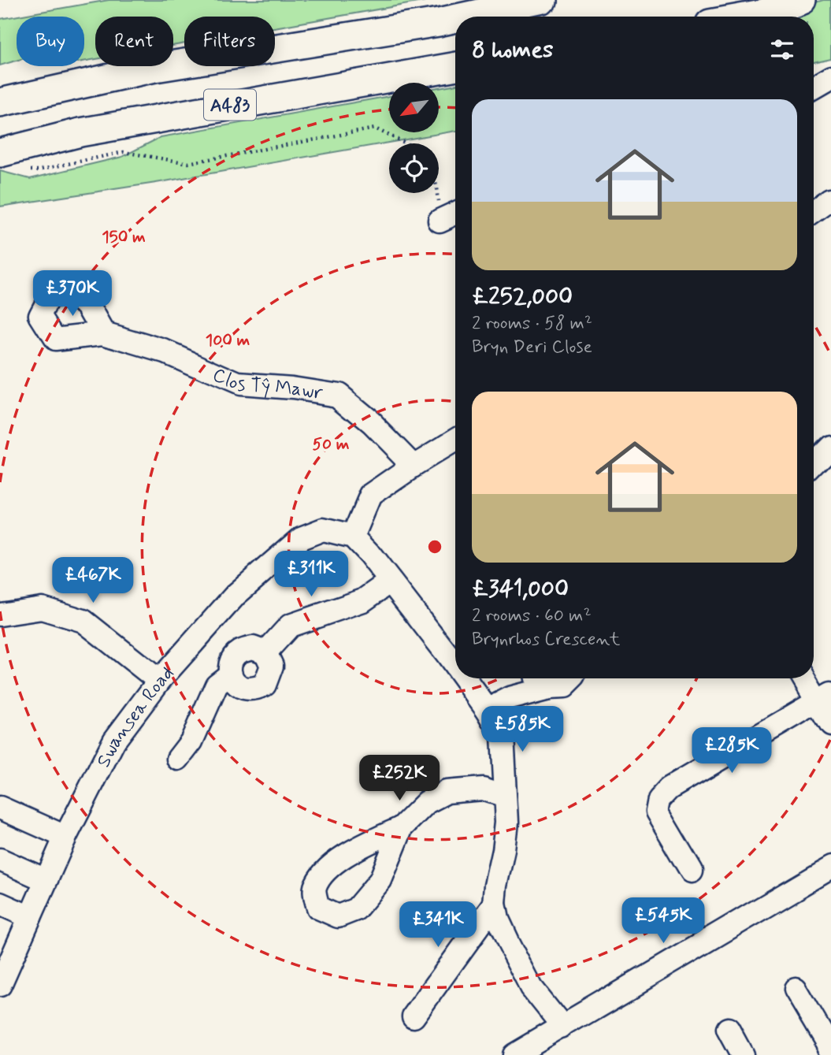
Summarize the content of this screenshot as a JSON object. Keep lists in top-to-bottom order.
{
  "streets": {
    "main road": ["A483"],
    "street": ["Clos Tŷ Mawr", "Swansea Road"]
  },
  "north": "bottom left",
  "page": {
    "chip": ["Buy", "Rent", "Filters"],
    "heading": "8 homes",
    "list": [
      {
        "name": "£252,000",
        "note": "2 rooms · 58 m² · Bryn Deri Close"
      },
      {
        "name": "£341,000",
        "note": "2 rooms · 60 m² · Brynrhos Crescent"
      }
    ],
    "price": [
      "£370K",
      "£311K",
      "£467K",
      "£585K",
      "£285K",
      "£252K",
      "£545K",
      "£341K"
    ]
  },
  "rings": ["150 m", "100 m", "50 m"]
}
